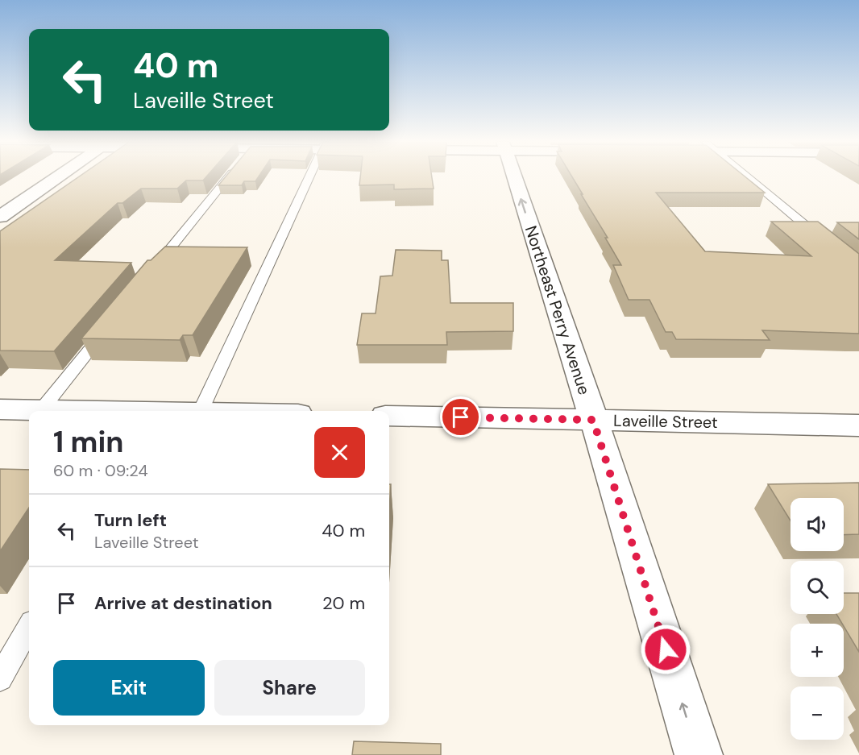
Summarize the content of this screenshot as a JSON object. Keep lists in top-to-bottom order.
{
  "streets": {
    "street": ["Northeast Perry Avenue", "Laveille Street"]
  },
  "crossings": [
    ["Northeast Perry Avenue", "Laveille Street"]
  ],
  "one_way": ["Northeast Perry Avenue"],
  "page": {
    "turn": ["40 m", "Laveille Street"],
    "heading": ["1 min", "60 m · 09:24"],
    "list": [
      {
        "name": "Turn left",
        "note": "Laveille Street",
        "value": "40 m"
      },
      {
        "name": "Arrive at destination",
        "value": "20 m"
      }
    ],
    "map_buttons": ["+", "−"],
    "buttons": ["Exit", "Share"]
  }
}
